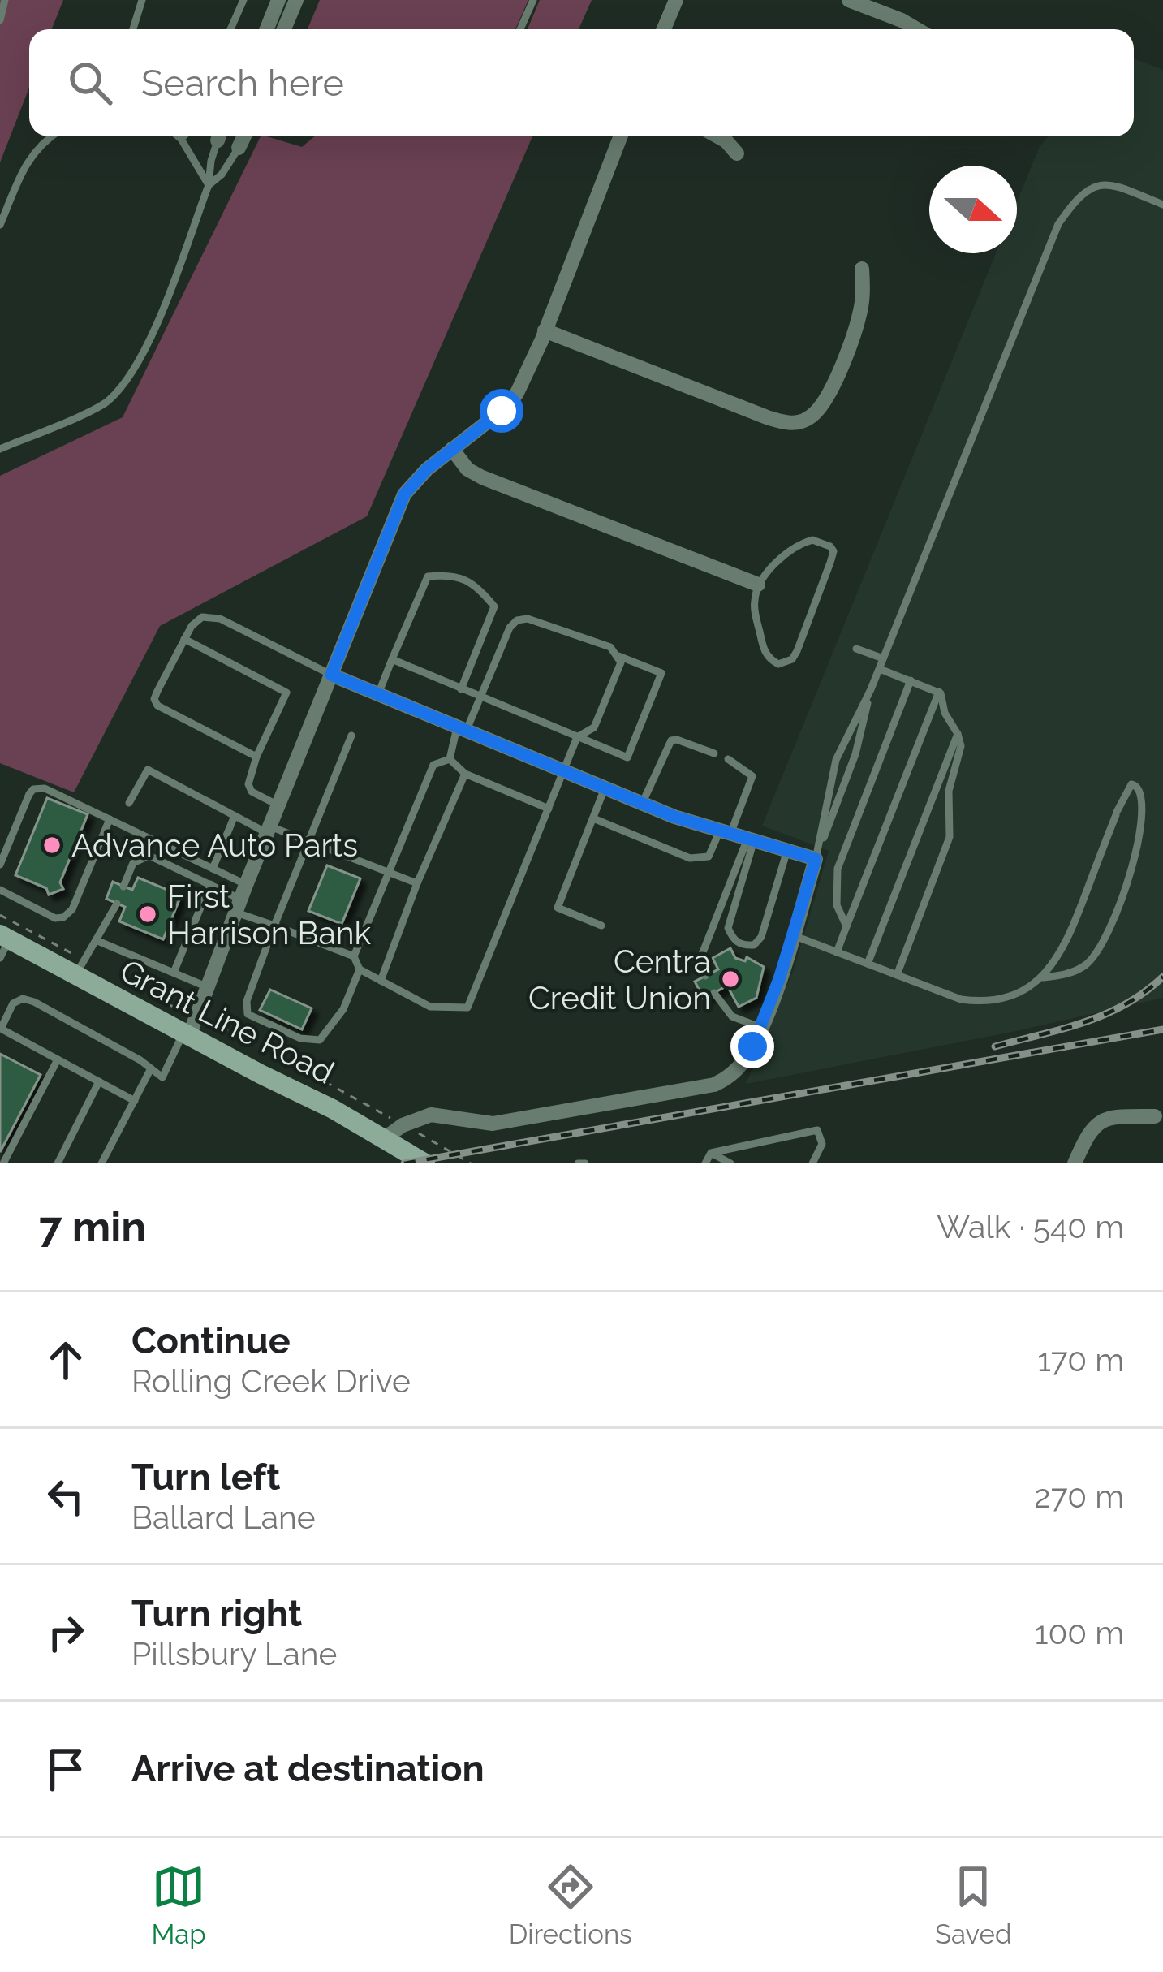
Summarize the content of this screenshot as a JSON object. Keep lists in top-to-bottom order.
{
  "streets": {
    "main road": ["Grant Line Road"]
  },
  "places": ["Advance Auto Parts", "First Harrison Bank", "Centra Credit Union"],
  "north": "right",
  "page": {
    "search": "Search here",
    "heading": ["7 min", "Walk · 540 m"],
    "list": [
      ["Continue", "Rolling Creek Drive", "170 m"],
      ["Turn left", "Ballard Lane", "270 m"],
      ["Turn right", "Pillsbury Lane", "100 m"],
      "Arrive at destination"
    ],
    "nav": ["Map", "Directions", "Saved"]
  }
}
